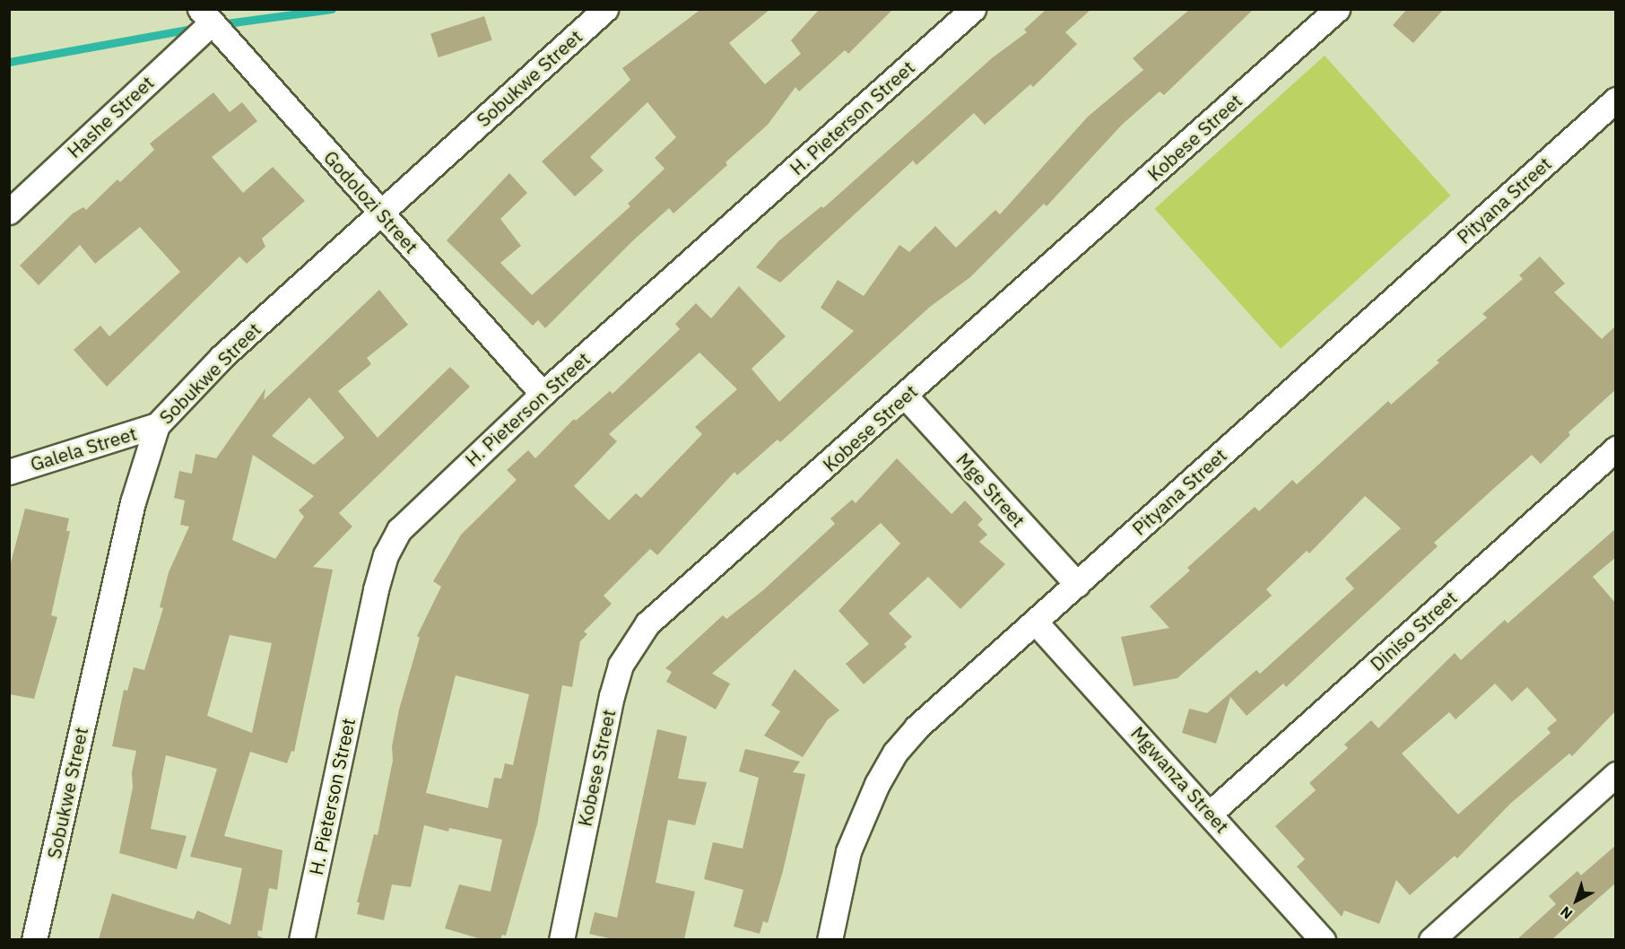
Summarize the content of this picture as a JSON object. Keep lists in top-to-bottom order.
{
  "streets": {
    "street": [
      "Sobukwe Street",
      "Hashe Street",
      "H. Pieterson Street",
      "Kobese Street",
      "Pityana Street",
      "Godolozi Street",
      "Galela Street",
      "Mge Street",
      "Diniso Street",
      "Mgwanza Street"
    ]
  },
  "crossings": [
    ["Sobukwe Street", "Godolozi Street"],
    ["Sobukwe Street", "Galela Street"],
    ["Hashe Street", "Godolozi Street"],
    ["H. Pieterson Street", "Godolozi Street"],
    ["Kobese Street", "Mge Street"],
    ["Pityana Street", "Mge Street"],
    ["Pityana Street", "Mgwanza Street"],
    ["Diniso Street", "Mgwanza Street"]
  ],
  "north": "bottom left"
}
